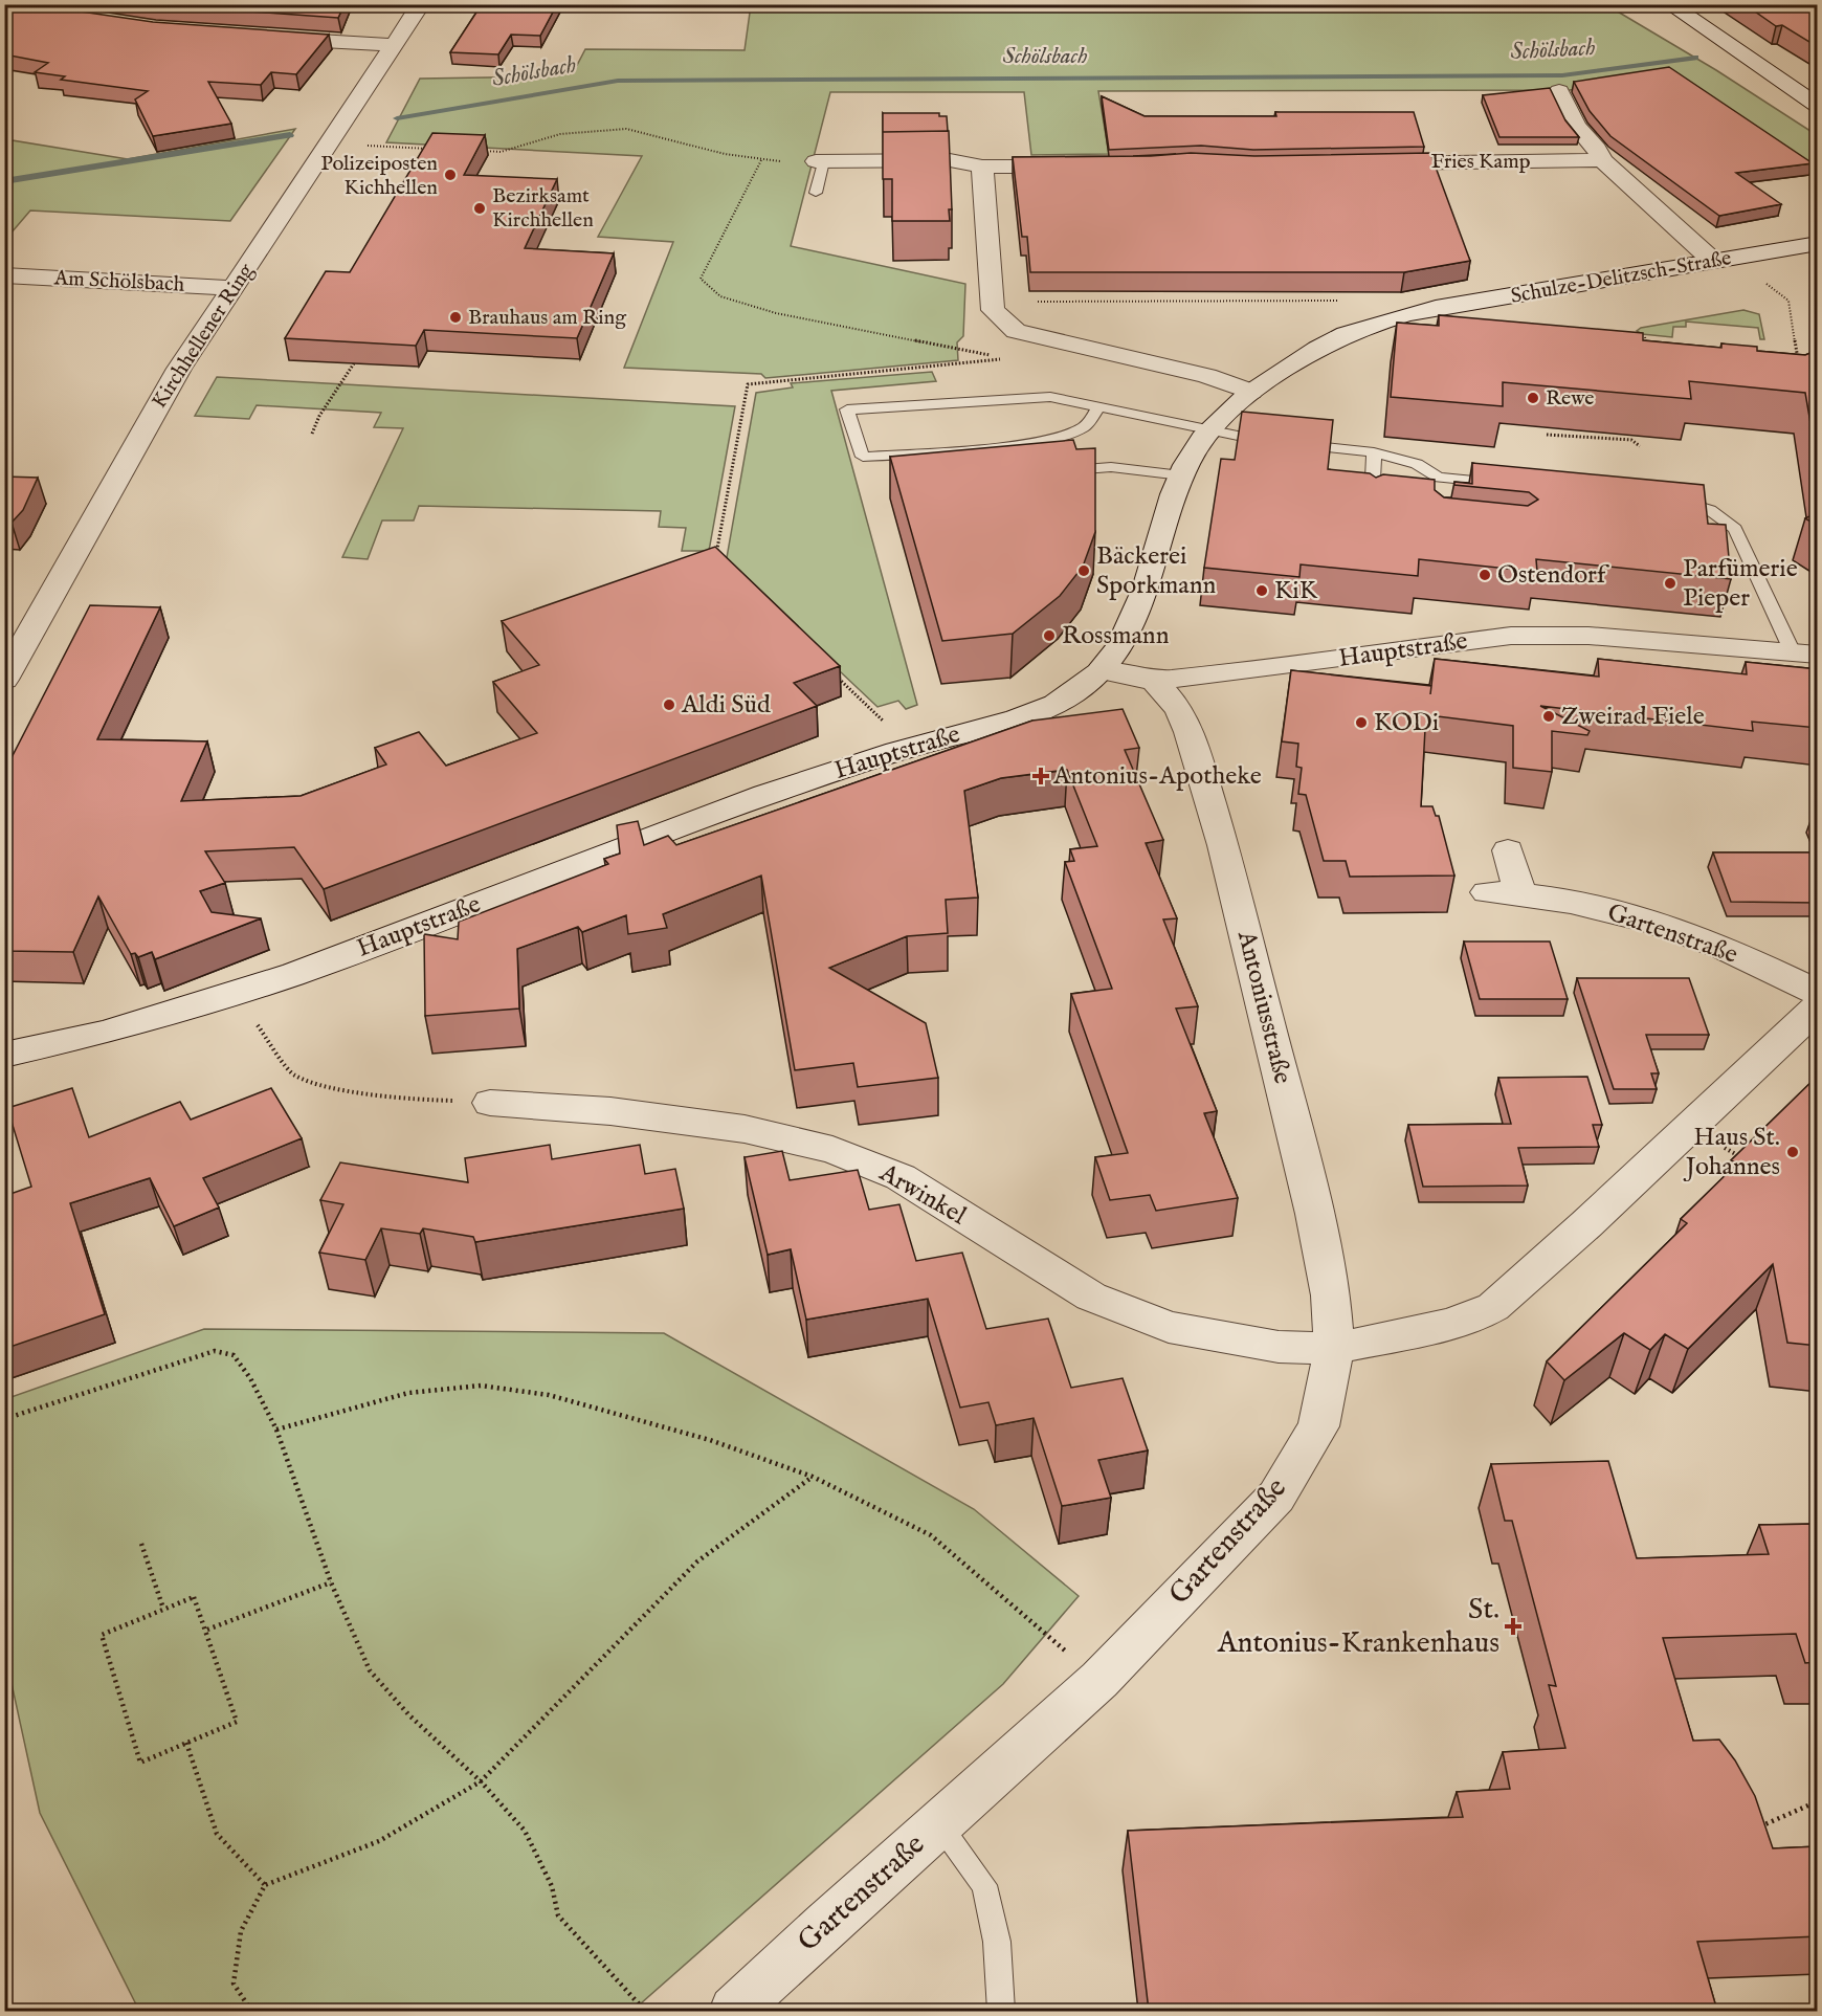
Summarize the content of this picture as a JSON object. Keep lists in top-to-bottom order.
{
  "streets": {
    "street": [
      "Fries Kamp",
      "Schulze-Delitzsch-Straße",
      "Am Schölsbach",
      "Kirchhellener Ring",
      "Hauptstraße",
      "Gartenstraße",
      "Antoniusstraße",
      "Arwinkel"
    ]
  },
  "crossings": [
    ["Schulze-Delitzsch-Straße", "Hauptstraße"],
    ["Am Schölsbach", "Kirchhellener Ring"],
    ["Hauptstraße", "Antoniusstraße"],
    ["Gartenstraße", "Antoniusstraße"],
    ["Gartenstraße", "Arwinkel"],
    ["Antoniusstraße", "Arwinkel"]
  ],
  "water": ["Schölsbach"],
  "places": {
    "other": [
      "Polizeiposten Kichhellen",
      "Bezirksamt Kirchhellen",
      "Brauhaus am Ring",
      "Rewe",
      "Bäckerei Sporkmann",
      "Ostendorf",
      "Parfümerie Pieper",
      "KiK",
      "Rossmann",
      "Aldi Süd",
      "Zweirad Fiele",
      "KODi",
      "Haus St. Johannes"
    ],
    "health": ["Antonius-Apotheke", "St. Antonius-Krankenhaus"]
  }
}
